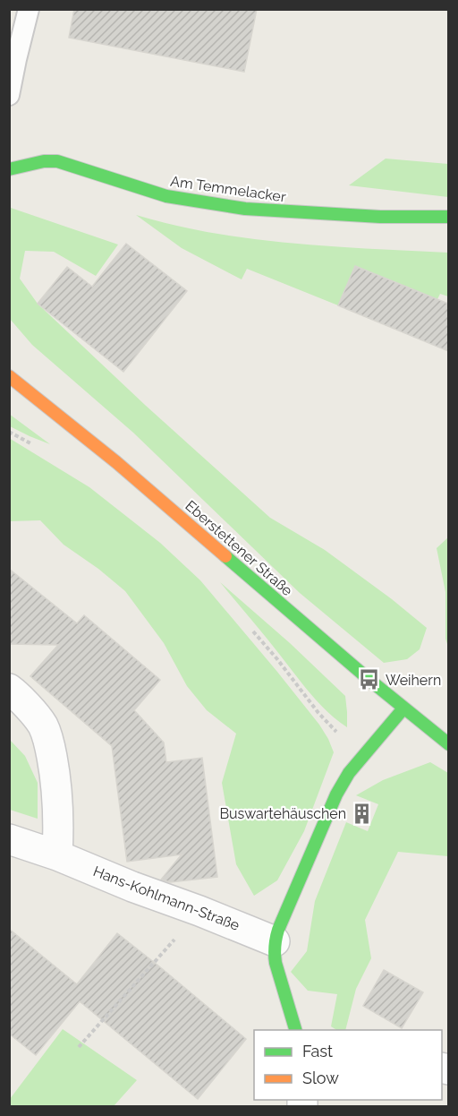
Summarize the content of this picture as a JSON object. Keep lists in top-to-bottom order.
{
  "streets": {
    "street": ["Am Temmelacker", "Eberstettener Straße", "Hans-Kohlmann-Straße"]
  },
  "places": {
    "bus stop": ["Weihern"],
    "building": ["Buswartehäuschen"]
  },
  "legend": ["Fast", "Slow"]
}
